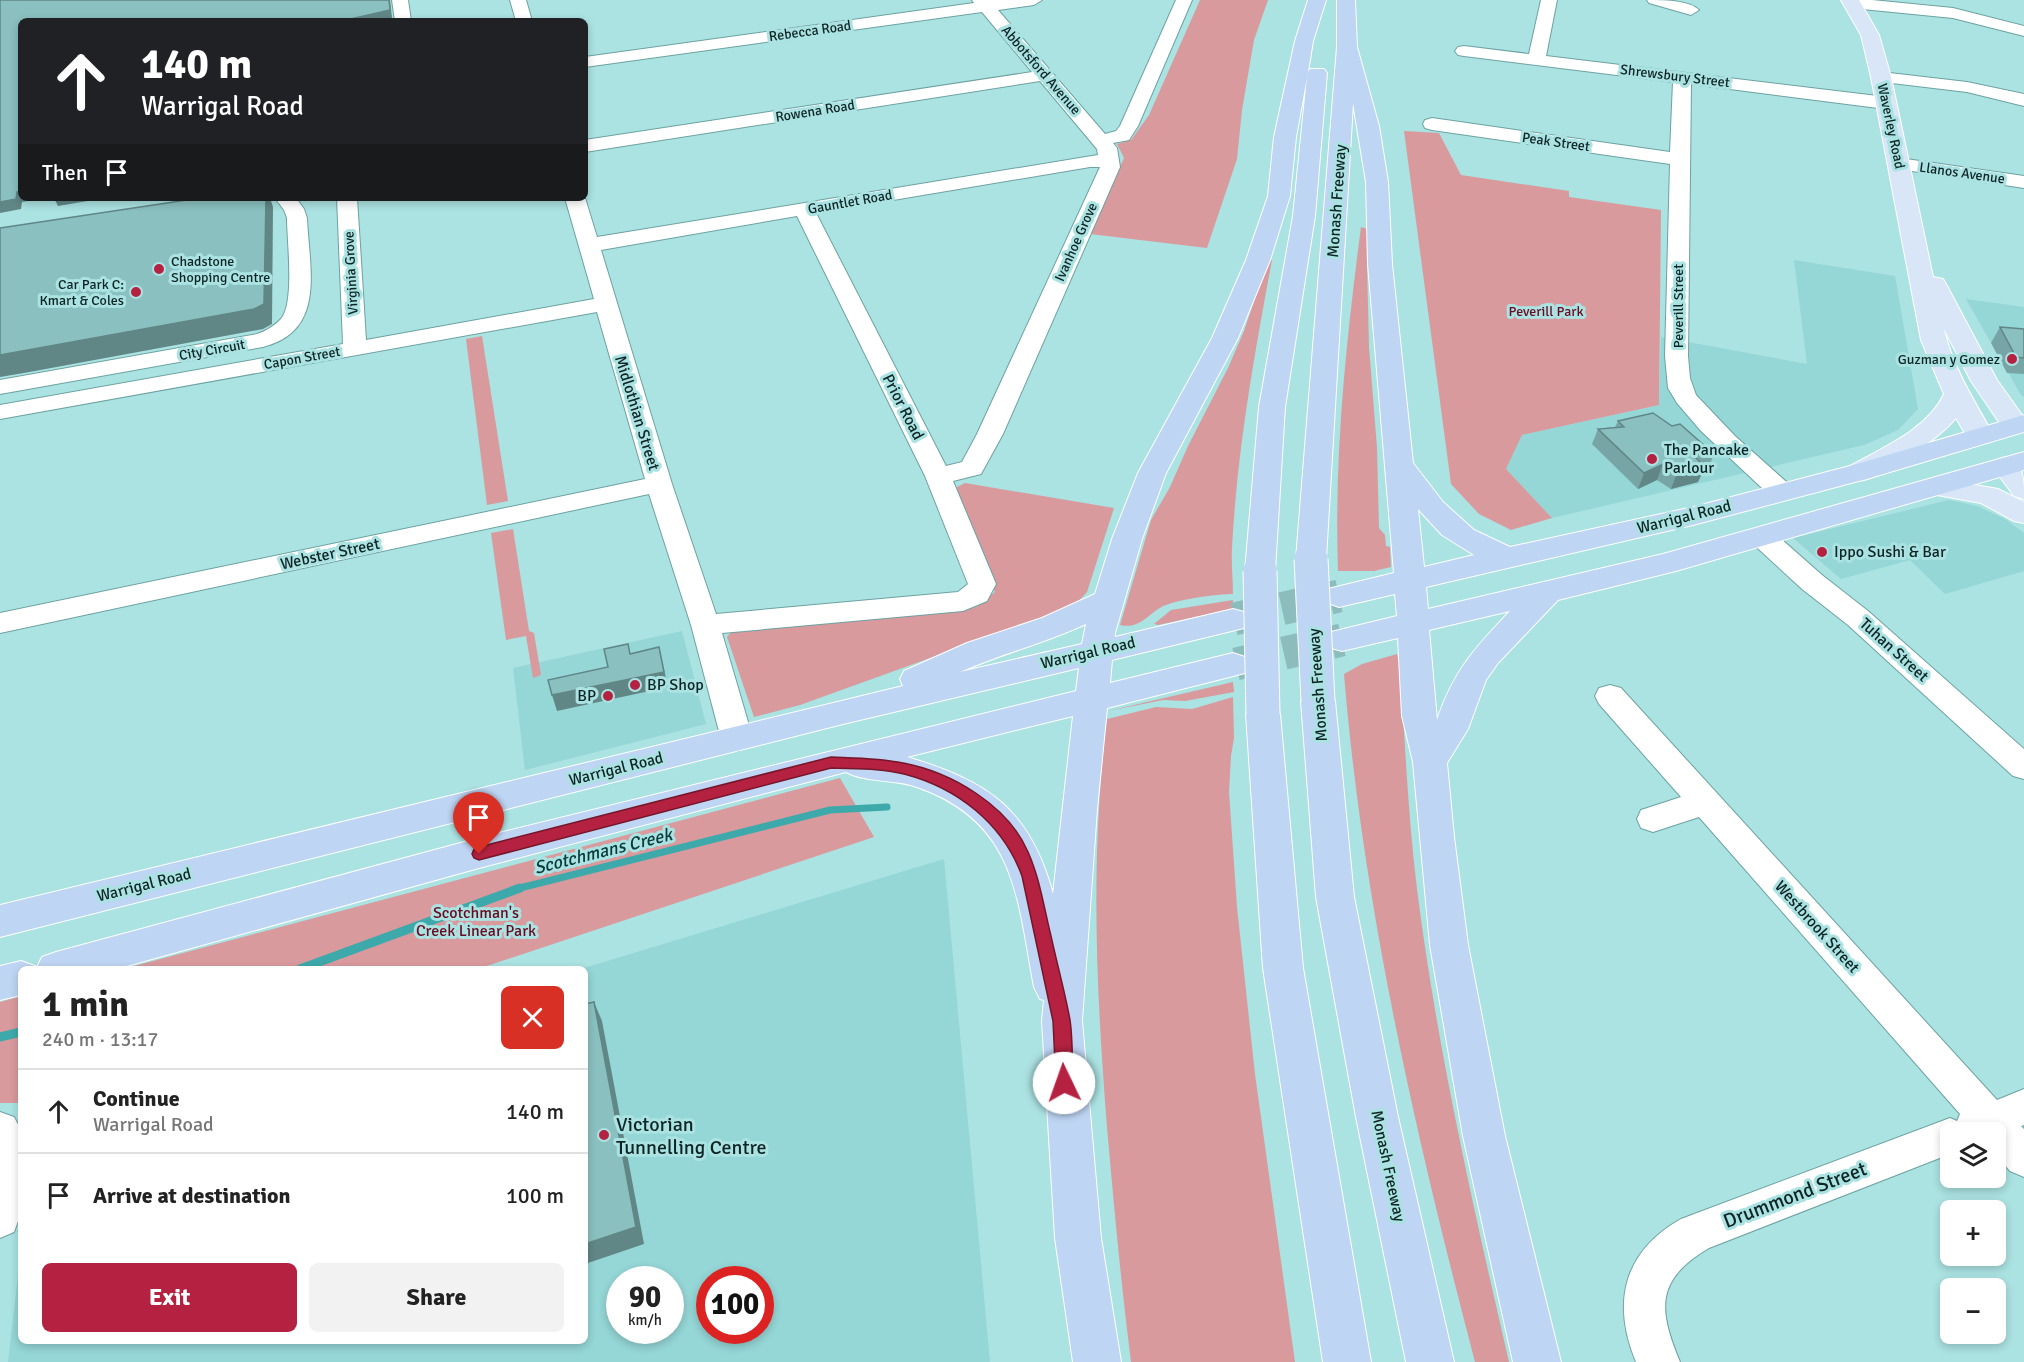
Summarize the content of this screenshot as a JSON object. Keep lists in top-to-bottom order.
{
  "streets": {
    "highway": ["Waverley Road", "Monash Freeway", "Warrigal Road"],
    "street": [
      "Rebecca Road",
      "Abbotsford Avenue",
      "Shrewsbury Street",
      "Rowena Road",
      "Peak Street",
      "Llanos Avenue",
      "Gauntlet Road",
      "Ivanhoe Grove",
      "Virginia Grove",
      "Peverill Street",
      "City Circuit",
      "Capon Street",
      "Prior Road",
      "Midlothian Street",
      "Webster Street",
      "Tuhan Street",
      "Westbrook Street",
      "Drummond Street"
    ]
  },
  "crossings": [
    ["Rebecca Road", "Abbotsford Avenue"],
    ["Abbotsford Avenue", "Rowena Road"],
    ["Abbotsford Avenue", "Gauntlet Road"],
    ["Abbotsford Avenue", "Ivanhoe Grove"],
    ["Shrewsbury Street", "Waverley Road"],
    ["Shrewsbury Street", "Peverill Street"],
    ["Waverley Road", "Llanos Avenue"],
    ["Waverley Road", "Warrigal Road"],
    ["Peak Street", "Peverill Street"],
    ["Gauntlet Road", "Ivanhoe Grove"],
    ["Gauntlet Road", "Prior Road"],
    ["Gauntlet Road", "Midlothian Street"],
    ["Ivanhoe Grove", "Prior Road"],
    ["Virginia Grove", "Capon Street"],
    ["Peverill Street", "Warrigal Road"],
    ["Capon Street", "Midlothian Street"],
    ["Prior Road", "Midlothian Street"],
    ["Midlothian Street", "Warrigal Road"],
    ["Midlothian Street", "Webster Street"]
  ],
  "water": ["Scotchmans Creek"],
  "parks": ["Peverill Park", "Scotchman's Creek Linear Park"],
  "places": [
    "Chadstone Shopping Centre",
    "Car Park C: Kmart & Coles",
    "Guzman y Gomez",
    "The Pancake Parlour",
    "Ippo Sushi & Bar",
    "BP Shop",
    "BP",
    "Victorian Tunnelling Centre"
  ],
  "page": {
    "turn": ["140 m", "Warrigal Road"],
    "then": "Then",
    "heading": ["1 min", "240 m · 13:17"],
    "list": [
      {
        "name": "Continue",
        "note": "Warrigal Road",
        "value": "140 m"
      },
      {
        "name": "Arrive at destination",
        "value": "100 m"
      }
    ],
    "map_buttons": ["+", "−"],
    "buttons": ["Exit", "Share"],
    "speed": "90 km/h",
    "limit": "100"
  }
}
